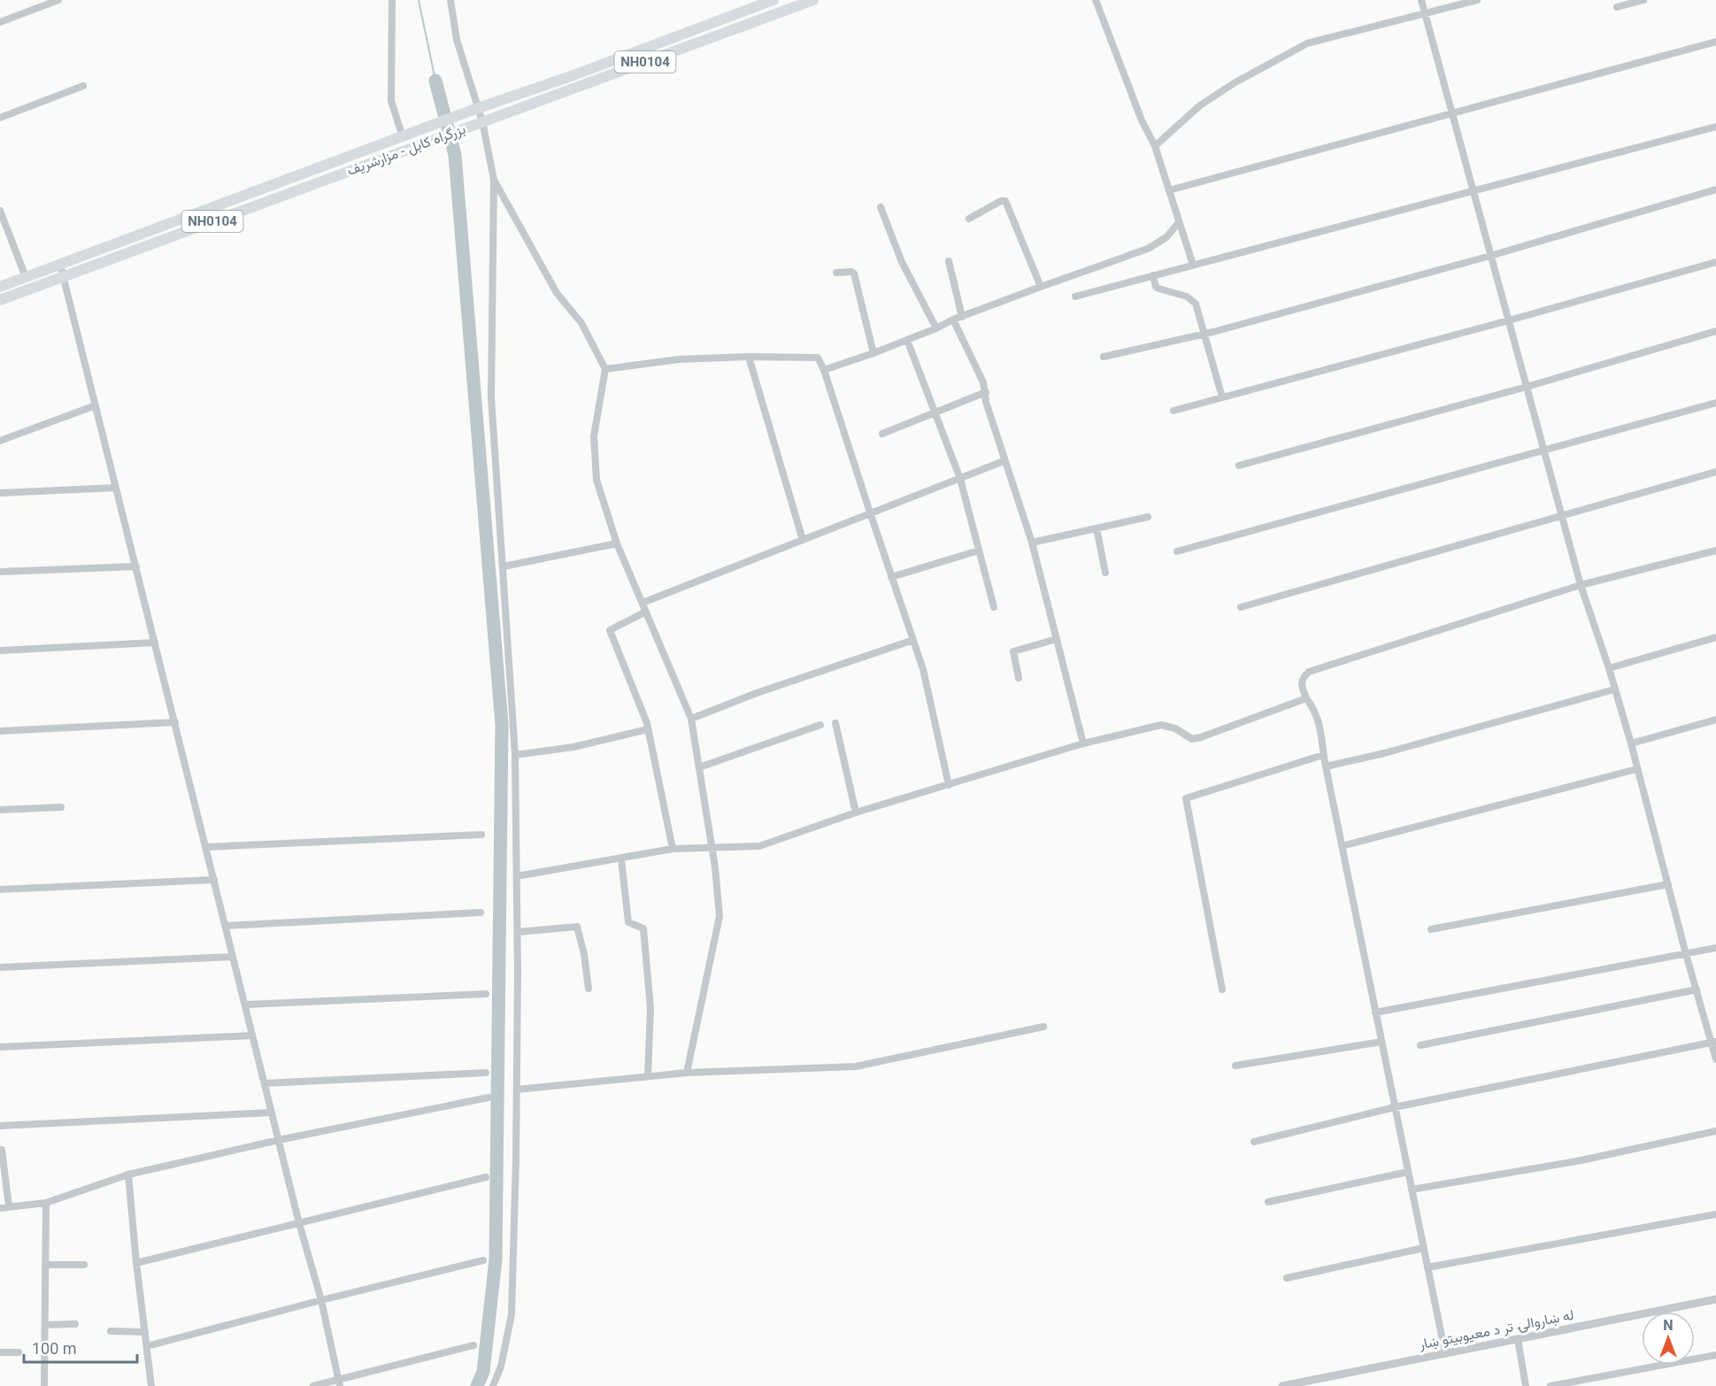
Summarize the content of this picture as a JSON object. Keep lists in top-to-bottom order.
{
  "streets": {
    "highway": ["NH0104", "بزرگراه کابل - مزارشریف"],
    "street": ["له ښاروالۍ تر د معیوبیتو ښار"]
  },
  "scale_bar": "100 m",
  "north": "top"
}
